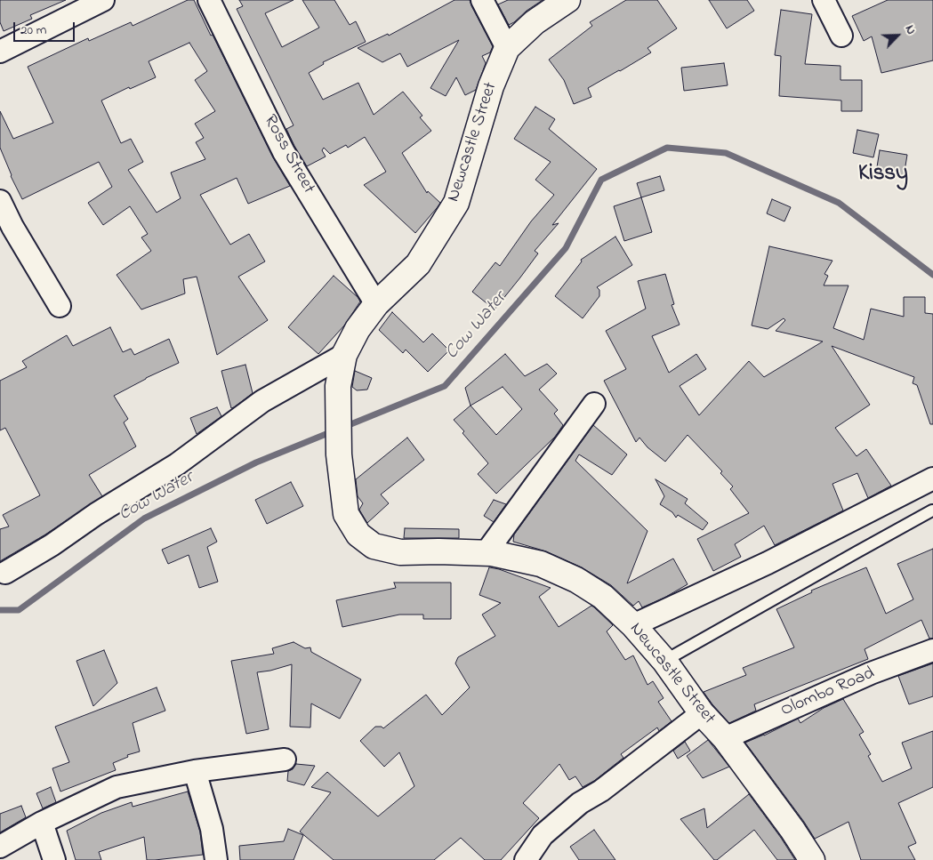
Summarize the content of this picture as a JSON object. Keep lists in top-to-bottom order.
{
  "streets": {
    "street": ["Newcastle Street", "Ross Street", "Olombo Road"]
  },
  "crossings": [
    ["Newcastle Street", "Ross Street"],
    ["Newcastle Street", "Olombo Road"]
  ],
  "districts": ["Kissy"],
  "water": ["Cow Water"],
  "scale_bar": "20 m",
  "north": "top right"
}
